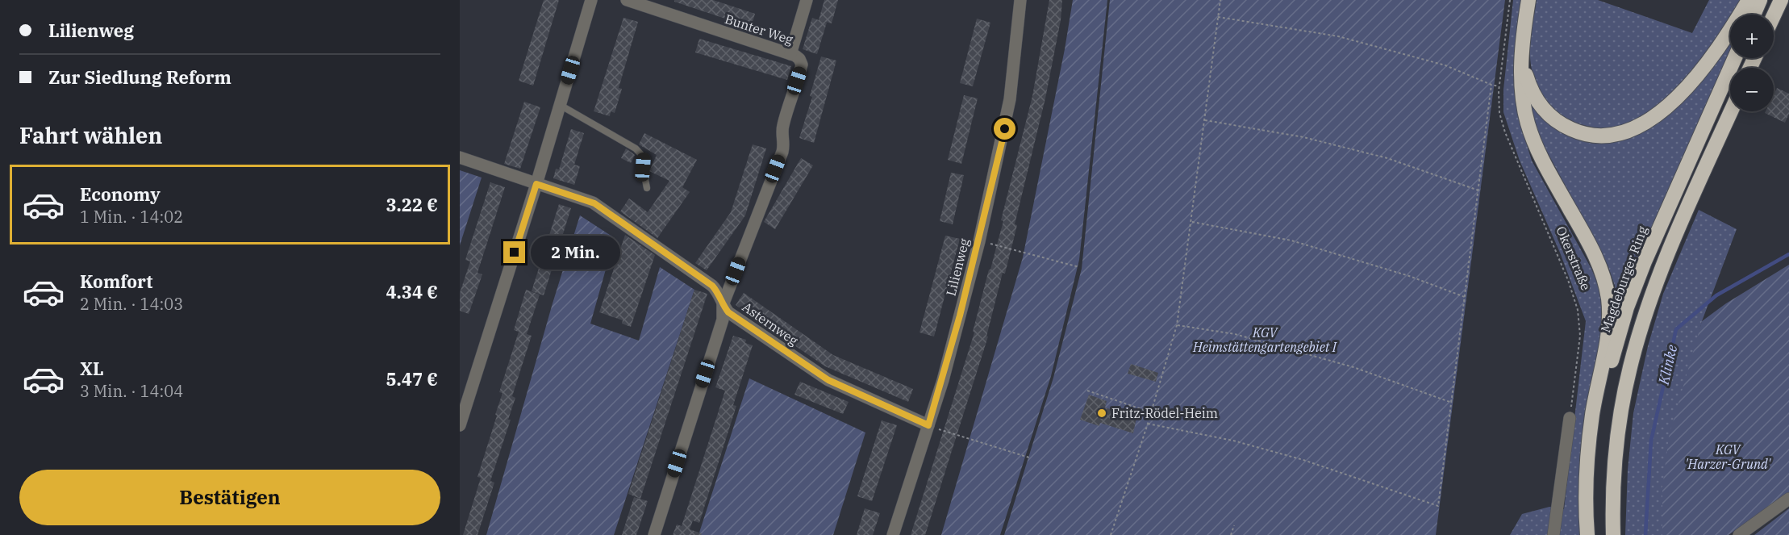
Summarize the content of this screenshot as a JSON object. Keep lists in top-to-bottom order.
{
  "streets": {
    "highway": ["Magdeburger Ring"],
    "street": ["Bunter Weg", "Lilienweg", "Asternweg"],
    "path": ["Okerstraße"]
  },
  "crossings": [
    ["Bunter Weg", "Asternweg"],
    ["Lilienweg", "Asternweg"]
  ],
  "water": ["Klinke"],
  "parks": ["KGV Heimstättengartengebiet I", "KGV 'Harzer-Grund'"],
  "places": ["Fritz-Rödel-Heim"],
  "page": {
    "banner": ["Lilienweg", "Zur Siedlung Reform"],
    "map_buttons": ["+", "−"],
    "heading": "Fahrt wählen",
    "list": [
      {
        "name": "Economy",
        "note": "1 Min. · 14:02",
        "value": "3.22 €"
      },
      {
        "name": "Komfort",
        "note": "2 Min. · 14:03",
        "value": "4.34 €"
      },
      {
        "name": "XL",
        "note": "3 Min. · 14:04",
        "value": "5.47 €"
      }
    ],
    "bubble": "2 Min.",
    "buttons": "Bestätigen"
  }
}
